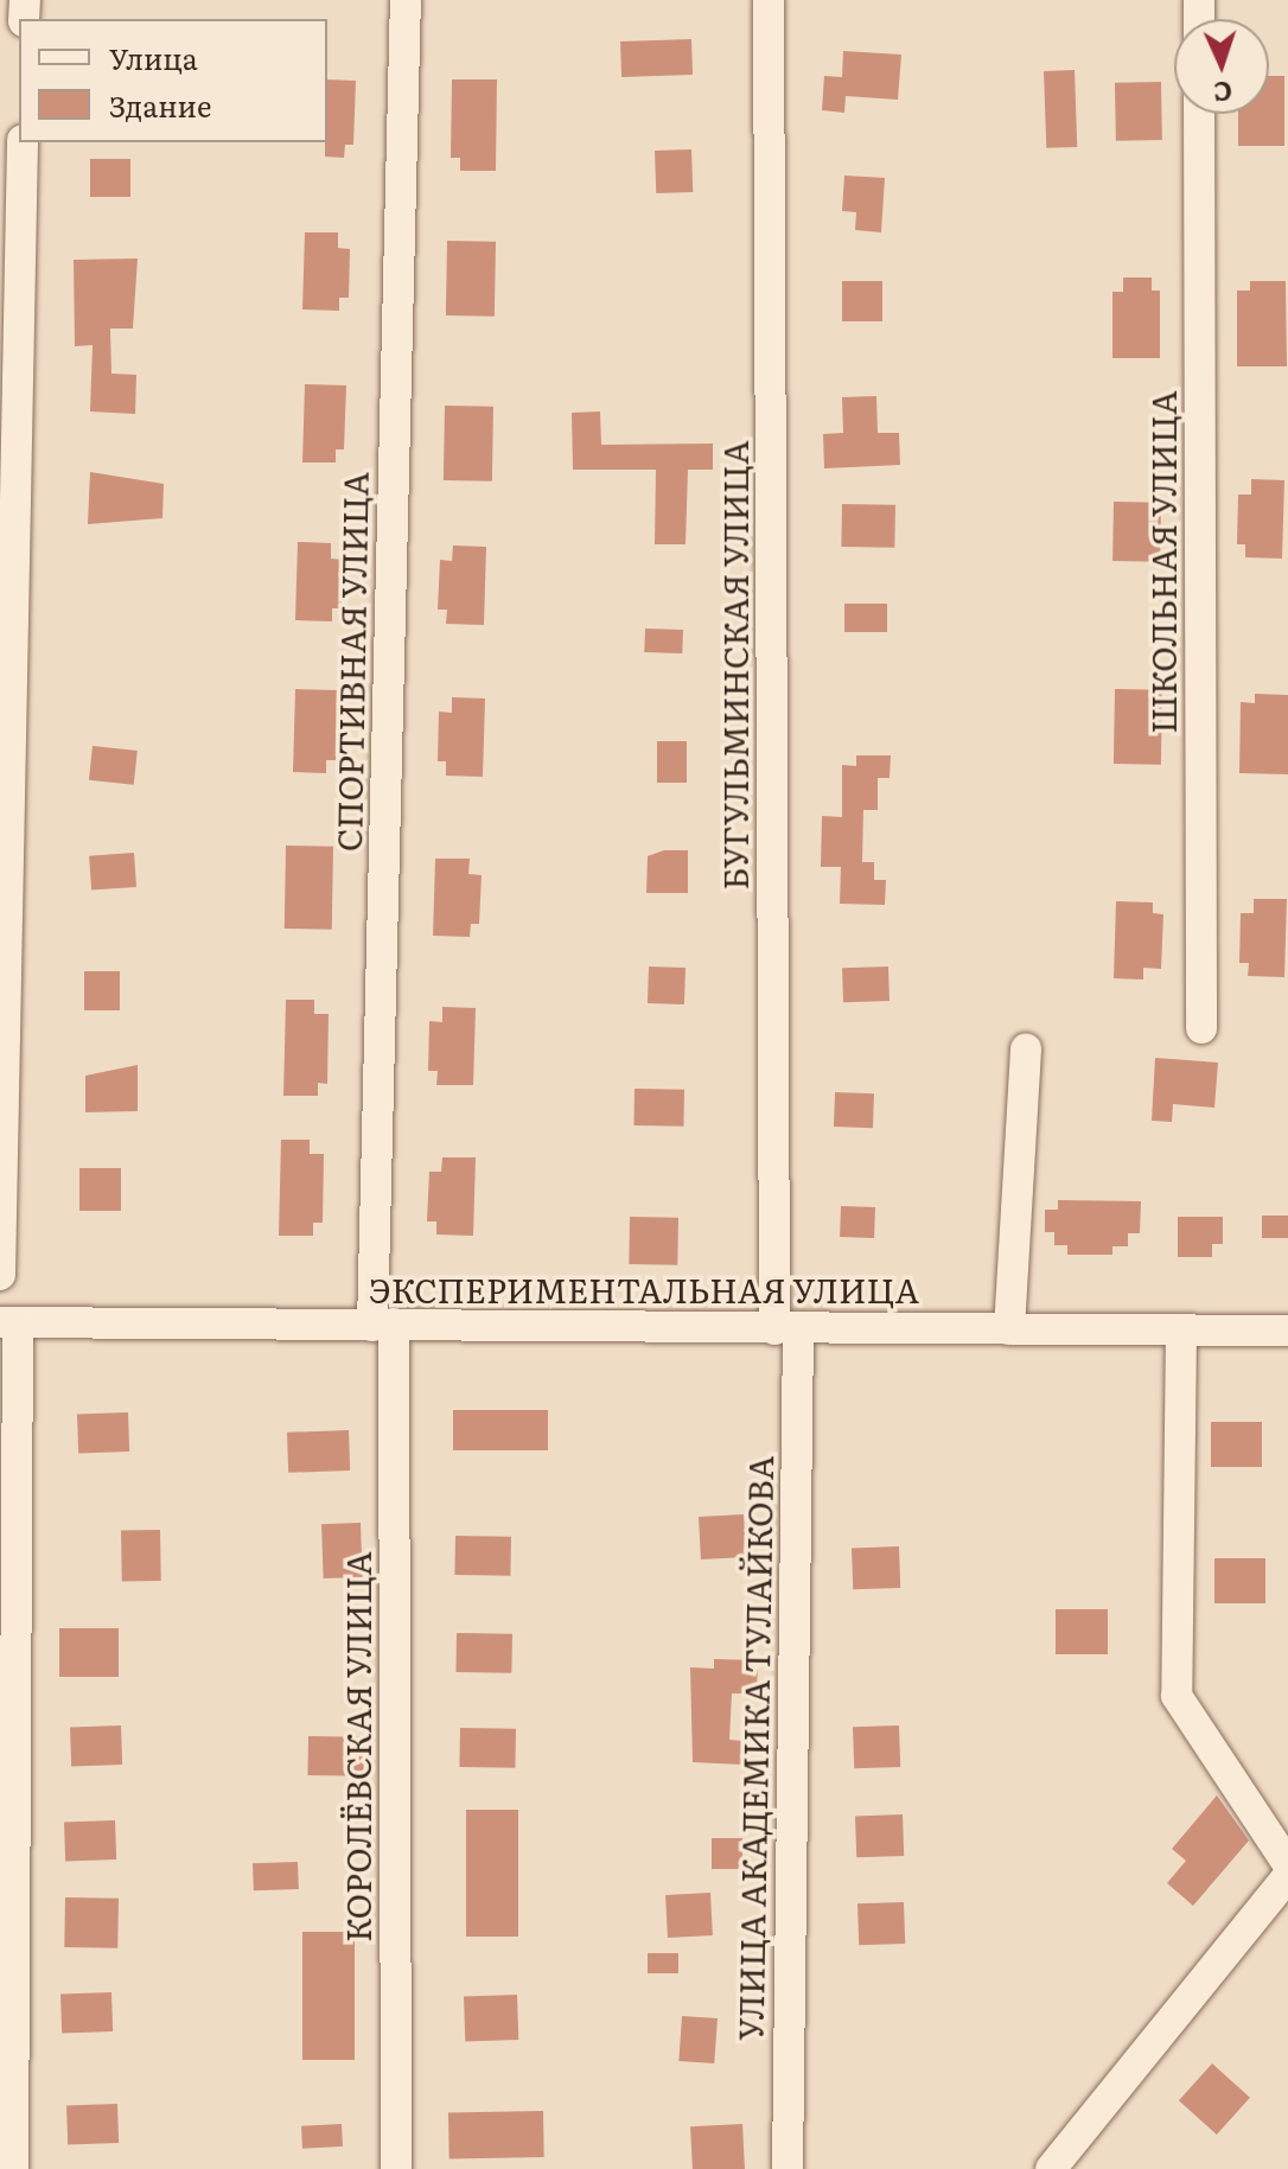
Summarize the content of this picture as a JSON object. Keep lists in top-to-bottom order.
{
  "streets": {
    "street": [
      "ШКОЛЬНАЯ УЛИЦА",
      "СПОРТИВНАЯ УЛИЦА",
      "БУГУЛЬМИНСКАЯ УЛИЦА",
      "ЭКСПЕРИМЕНТАЛЬНАЯ УЛИЦА",
      "КОРОЛЁВСКАЯ УЛИЦА",
      "УЛИЦА АКАДЕМИКА ТУЛАЙКОВА"
    ]
  },
  "crossings": [
    ["СПОРТИВНАЯ УЛИЦА", "ЭКСПЕРИМЕНТАЛЬНАЯ УЛИЦА"],
    ["СПОРТИВНАЯ УЛИЦА", "КОРОЛЁВСКАЯ УЛИЦА"],
    ["БУГУЛЬМИНСКАЯ УЛИЦА", "ЭКСПЕРИМЕНТАЛЬНАЯ УЛИЦА"],
    ["БУГУЛЬМИНСКАЯ УЛИЦА", "УЛИЦА АКАДЕМИКА ТУЛАЙКОВА"],
    ["ЭКСПЕРИМЕНТАЛЬНАЯ УЛИЦА", "КОРОЛЁВСКАЯ УЛИЦА"],
    ["ЭКСПЕРИМЕНТАЛЬНАЯ УЛИЦА", "УЛИЦА АКАДЕМИКА ТУЛАЙКОВА"]
  ],
  "legend": ["Улица", "Здание"],
  "north": "bottom"
}
